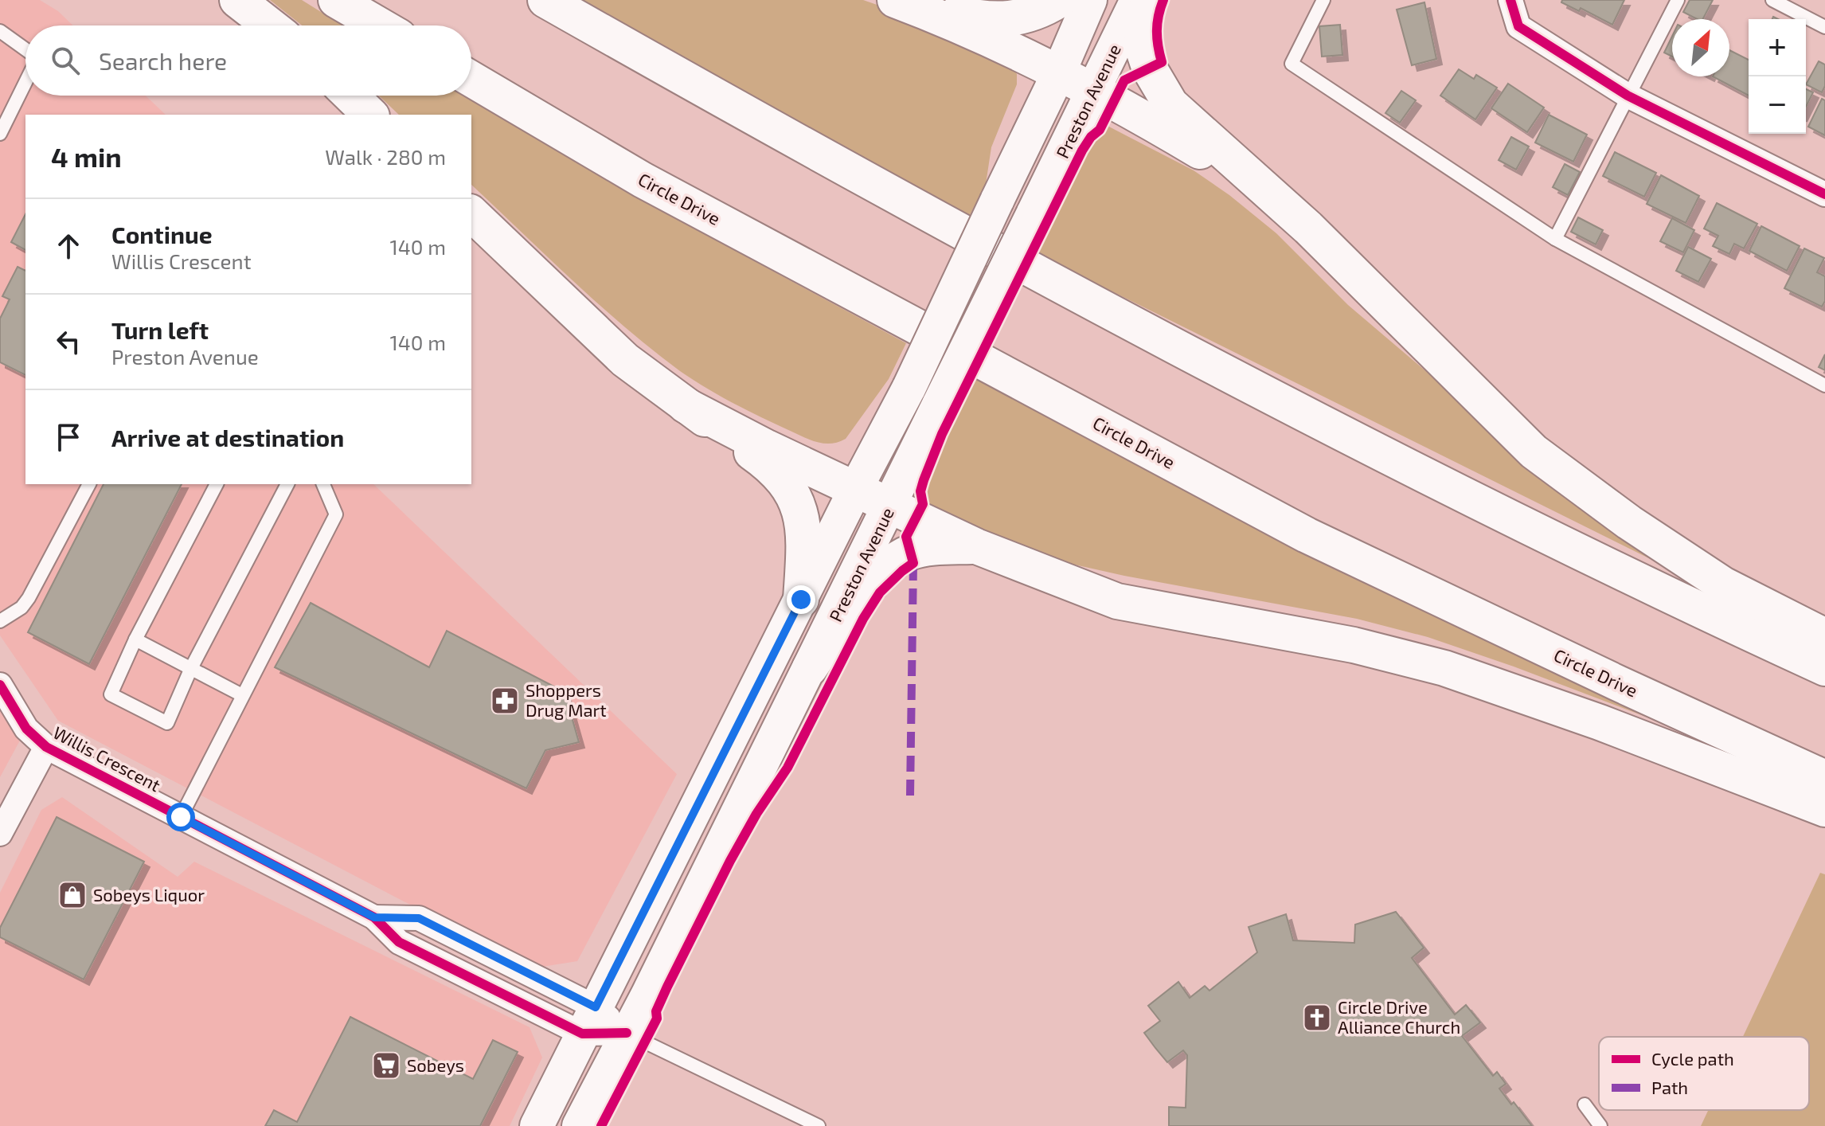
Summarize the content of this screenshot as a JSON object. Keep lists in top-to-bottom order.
{
  "streets": {
    "highway": ["Circle Drive"],
    "main road": ["Preston Avenue"],
    "street": ["Willis Crescent"]
  },
  "crossings": [
    ["Preston Avenue", "Willis Crescent"]
  ],
  "places": {
    "pharmacy": ["Shoppers Drug Mart"],
    "shop": ["Sobeys Liquor"],
    "church": ["Circle Drive Alliance Church"],
    "supermarket": ["Sobeys"]
  },
  "legend": ["Cycle path", "Path"],
  "north": "top right",
  "page": {
    "map_buttons": ["+", "−"],
    "search": "Search here",
    "heading": ["4 min", "Walk · 280 m"],
    "list": [
      ["Continue", "Willis Crescent", "140 m"],
      ["Turn left", "Preston Avenue", "140 m"],
      "Arrive at destination"
    ]
  }
}
